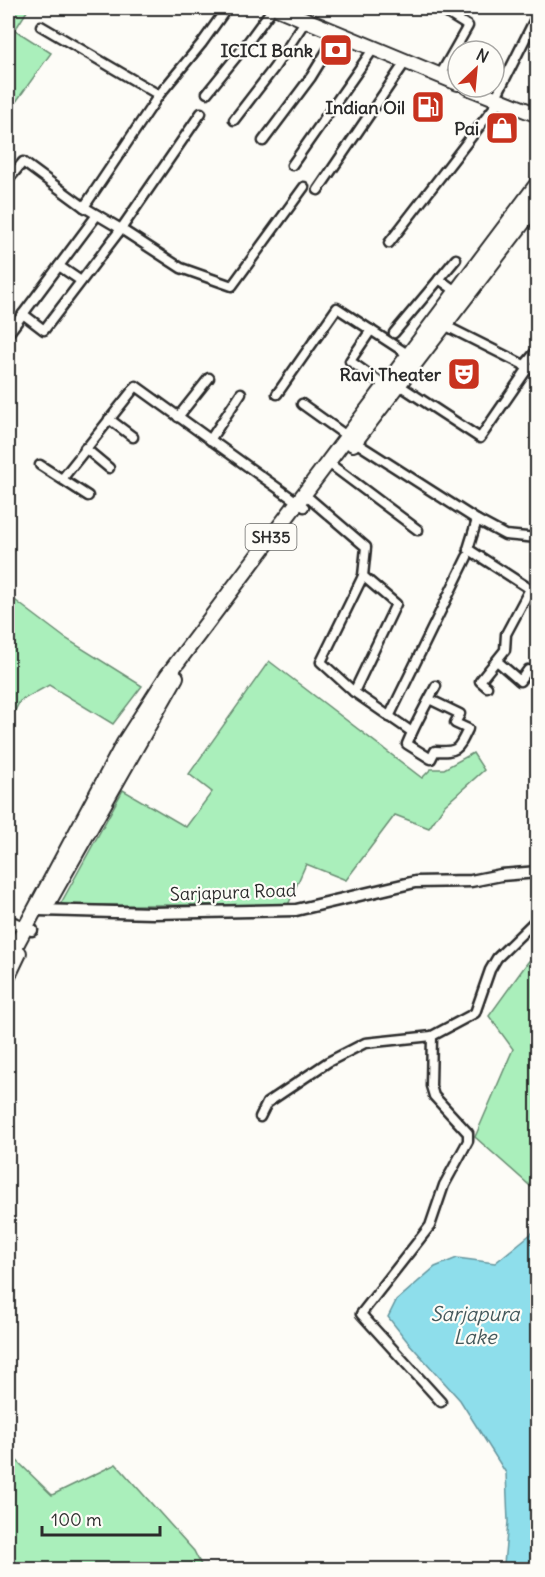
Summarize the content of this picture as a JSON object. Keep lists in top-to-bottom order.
{
  "streets": {
    "main road": ["SH35"],
    "street": ["Sarjapura Road"]
  },
  "crossings": [
    ["SH35", "Sarjapura Road"]
  ],
  "water": ["Sarjapura Lake"],
  "places": {
    "bank": ["ICICI Bank"],
    "fuel station": ["Indian Oil"],
    "shop": ["Pai"],
    "theatre": ["Ravi Theater"]
  },
  "scale_bar": "100 m",
  "north": "top right"
}
